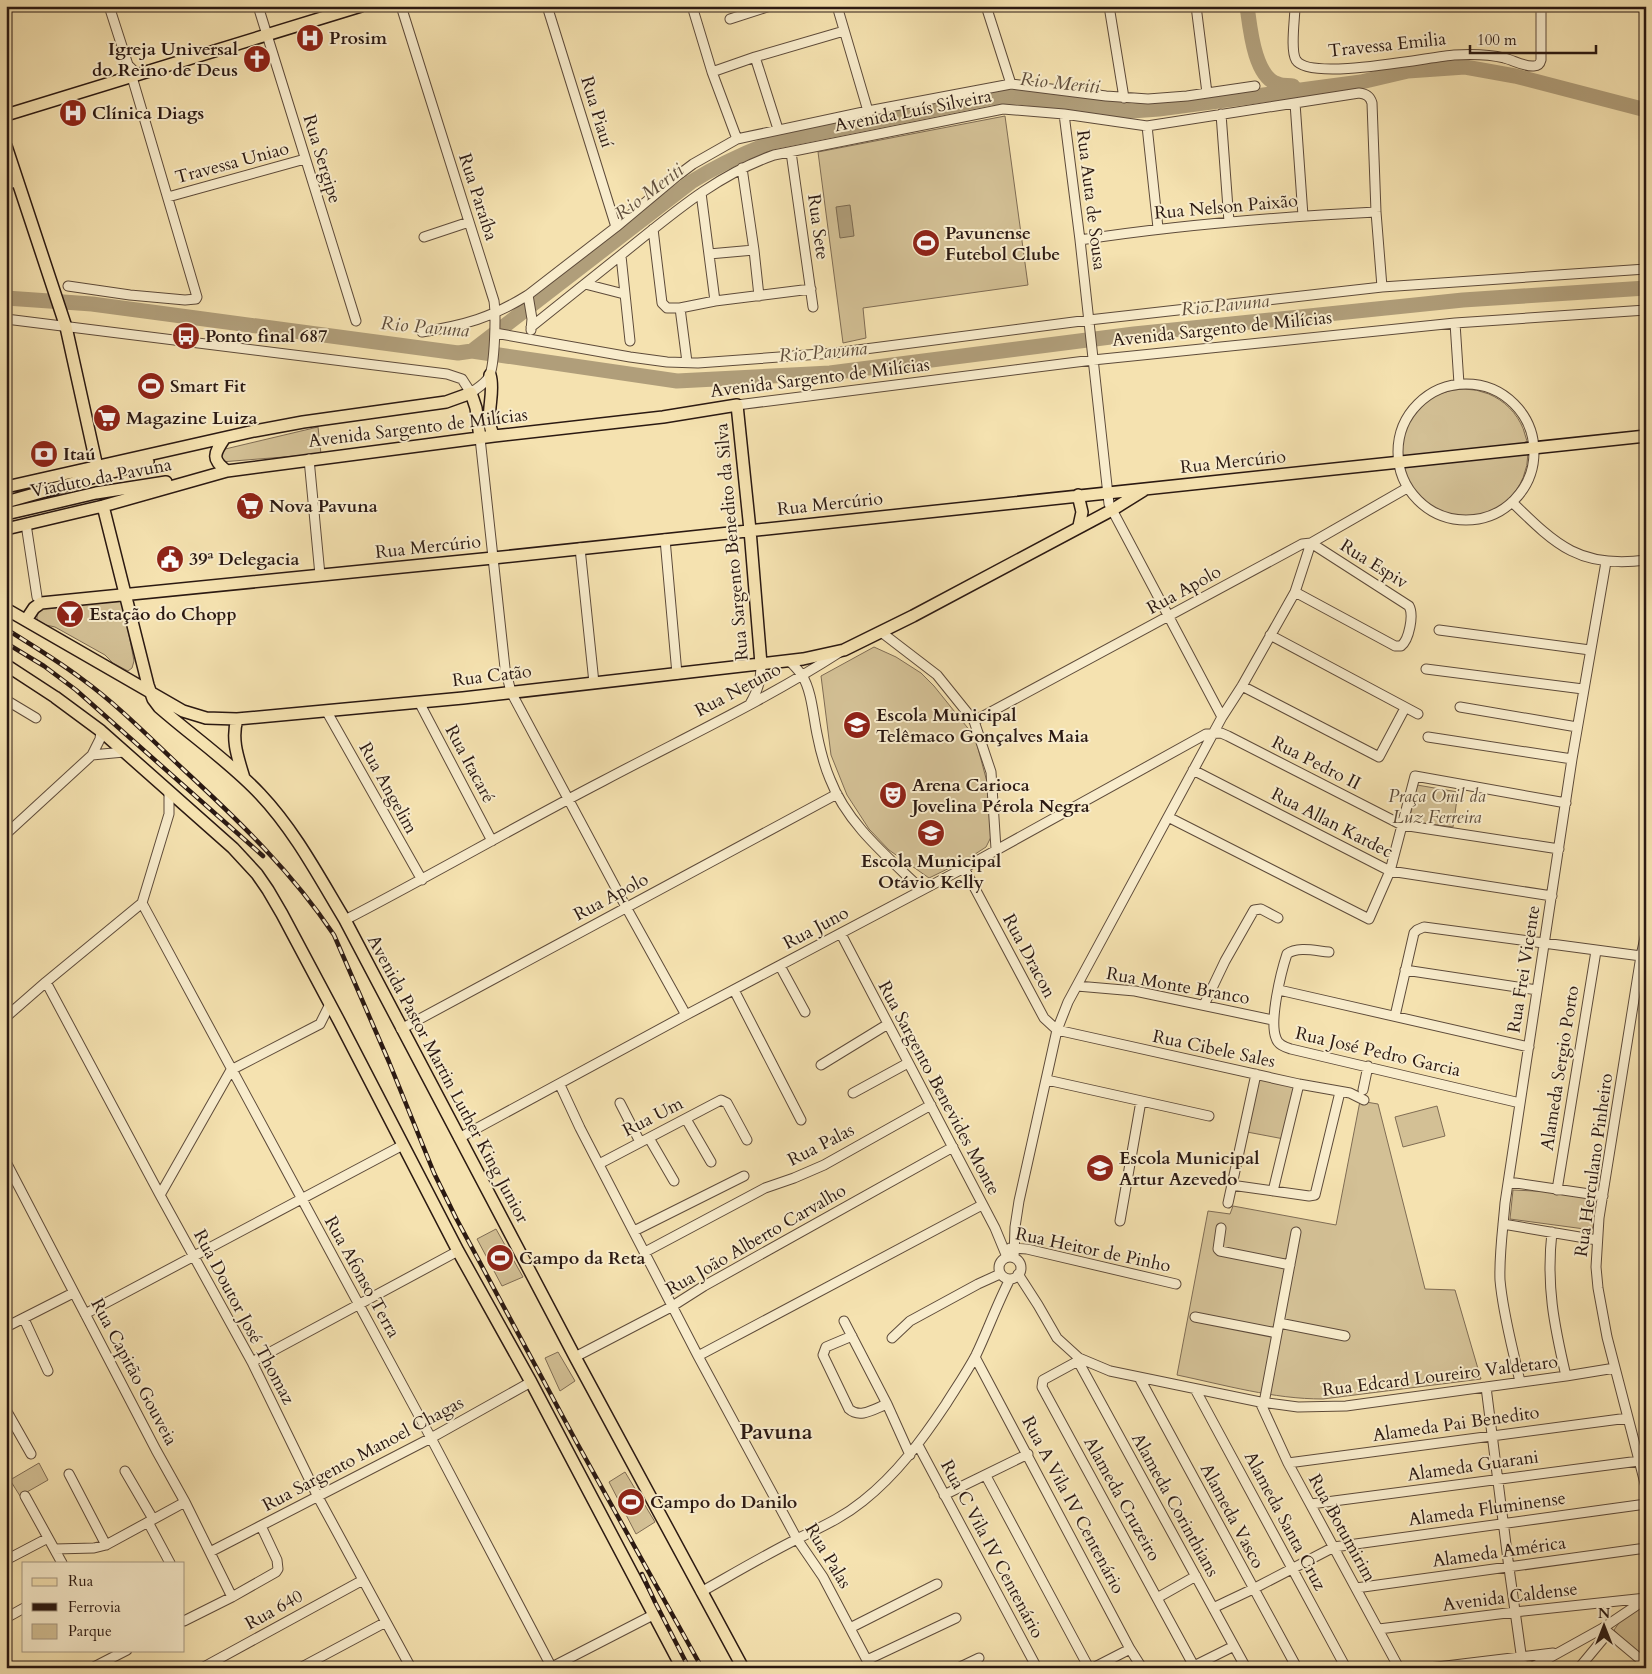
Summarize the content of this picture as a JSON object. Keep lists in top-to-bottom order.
{
  "streets": {
    "main road": [
      "Avenida Sargento de Milícias",
      "Rua Mercúrio",
      "Viaduto da Pavuna",
      "Rua Sargento Benedito da Silva",
      "Rua Catão",
      "Rua Netuno",
      "Avenida Pastor Martin Luther King Junior"
    ],
    "street": [
      "Travessa Emilia",
      "Avenida Luís Silveira",
      "Rua Piauí",
      "Rua Sergipe",
      "Travessa Uniao",
      "Rua Paraíba",
      "Rua Auta de Sousa",
      "Rua Nelson Paixão",
      "Rua Sete",
      "Rua Espiv",
      "Rua Apolo",
      "Rua Pedro II",
      "Rua Itacaré",
      "Rua Angelim",
      "Rua Allan Kardec",
      "Rua Juno",
      "Rua Dracon",
      "Rua Frei Vicente",
      "Rua Monte Branco",
      "Rua Cibele Sales",
      "Rua José Pedro Garcia",
      "Alameda Sergio Porto",
      "Rua Sargento Benevides Monte",
      "Rua Um",
      "Rua Palas",
      "Rua Herculano Pinheiro",
      "Rua João Alberto Carvalho",
      "Rua Heitor de Pinho",
      "Rua Afonso Terra",
      "Rua Doutor José Thomaz",
      "Rua Capitão Gouveia",
      "Rua Edcard Loureiro Valdetaro",
      "Alameda Pai Benedito",
      "Rua Sargento Manoel Chagas",
      "Alameda Guarani",
      "Alameda Cruzeiro",
      "Rua A Vila IV Centenário",
      "Alameda Corinthians",
      "Alameda Fluminense",
      "Alameda Vasco",
      "Alameda Santa Cruz",
      "Rua Botumirim",
      "Rua C Vila IV Centenário",
      "Alameda América",
      "Avenida Caldense",
      "Rua 640"
    ]
  },
  "crossings": [
    ["Avenida Luís Silveira", "Rua Piauí"],
    ["Avenida Luís Silveira", "Rua Paraíba"],
    ["Avenida Luís Silveira", "Rua Auta de Sousa"],
    ["Avenida Luís Silveira", "Rua Nelson Paixão"],
    ["Avenida Luís Silveira", "Rua Sete"],
    ["Rua Sergipe", "Travessa Uniao"],
    ["Rua Paraíba", "Avenida Sargento de Milícias"],
    ["Rua Auta de Sousa", "Rua Nelson Paixão"],
    ["Rua Auta de Sousa", "Avenida Sargento de Milícias"],
    ["Rua Auta de Sousa", "Rua Mercúrio"],
    ["Rua Auta de Sousa", "Rua Apolo"],
    ["Rua Auta de Sousa", "Rua Netuno"],
    ["Avenida Sargento de Milícias", "Viaduto da Pavuna"],
    ["Avenida Sargento de Milícias", "Rua Sargento Benedito da Silva"],
    ["Rua Mercúrio", "Rua Sargento Benedito da Silva"],
    ["Rua Mercúrio", "Rua Netuno"],
    ["Rua Mercúrio", "Avenida Pastor Martin Luther King Junior"],
    ["Rua Sargento Benedito da Silva", "Rua Catão"],
    ["Rua Sargento Benedito da Silva", "Rua Netuno"],
    ["Rua Espiv", "Rua Apolo"],
    ["Rua Apolo", "Avenida Pastor Martin Luther King Junior"],
    ["Rua Catão", "Rua Netuno"],
    ["Rua Catão", "Rua Itacaré"],
    ["Rua Catão", "Rua Angelim"],
    ["Rua Catão", "Avenida Pastor Martin Luther King Junior"],
    ["Rua Netuno", "Rua Itacaré"],
    ["Rua Netuno", "Rua Angelim"],
    ["Rua Netuno", "Avenida Pastor Martin Luther King Junior"],
    ["Rua Pedro II", "Rua Juno"],
    ["Rua Pedro II", "Rua Frei Vicente"],
    ["Rua Allan Kardec", "Rua Frei Vicente"],
    ["Rua Juno", "Rua Dracon"],
    ["Rua Juno", "Avenida Pastor Martin Luther King Junior"],
    ["Rua Juno", "Rua Sargento Benevides Monte"],
    ["Rua Juno", "Rua Palas"],
    ["Rua Dracon", "Rua Cibele Sales"],
    ["Rua Frei Vicente", "Rua José Pedro Garcia"],
    ["Rua Frei Vicente", "Rua Edcard Loureiro Valdetaro"],
    ["Rua Monte Branco", "Rua José Pedro Garcia"],
    ["Avenida Pastor Martin Luther King Junior", "Rua João Alberto Carvalho"],
    ["Rua Sargento Benevides Monte", "Rua Palas"],
    ["Rua Sargento Benevides Monte", "Rua João Alberto Carvalho"],
    ["Rua Sargento Benevides Monte", "Rua Heitor de Pinho"],
    ["Rua Sargento Benevides Monte", "Rua Edcard Loureiro Valdetaro"],
    ["Rua Um", "Rua Palas"],
    ["Rua Palas", "Rua João Alberto Carvalho"],
    ["Rua Herculano Pinheiro", "Rua Edcard Loureiro Valdetaro"],
    ["Rua Herculano Pinheiro", "Alameda Pai Benedito"],
    ["Rua Herculano Pinheiro", "Alameda Guarani"],
    ["Rua Heitor de Pinho", "Rua Edcard Loureiro Valdetaro"],
    ["Rua Afonso Terra", "Rua Sargento Manoel Chagas"],
    ["Rua Doutor José Thomaz", "Rua Sargento Manoel Chagas"],
    ["Rua Doutor José Thomaz", "Rua 640"],
    ["Rua Capitão Gouveia", "Rua Sargento Manoel Chagas"],
    ["Rua Edcard Loureiro Valdetaro", "Alameda Cruzeiro"],
    ["Rua Edcard Loureiro Valdetaro", "Alameda Corinthians"],
    ["Rua Edcard Loureiro Valdetaro", "Alameda Vasco"],
    ["Rua Edcard Loureiro Valdetaro", "Alameda Santa Cruz"],
    ["Rua Edcard Loureiro Valdetaro", "Rua Botumirim"],
    ["Alameda Pai Benedito", "Rua Botumirim"],
    ["Alameda Guarani", "Rua Botumirim"],
    ["Alameda Cruzeiro", "Alameda Corinthians"],
    ["Alameda Corinthians", "Alameda Fluminense"],
    ["Alameda Fluminense", "Alameda Vasco"],
    ["Alameda Fluminense", "Alameda Santa Cruz"],
    ["Alameda Fluminense", "Rua Botumirim"],
    ["Rua Botumirim", "Alameda América"],
    ["Rua Botumirim", "Avenida Caldense"]
  ],
  "districts": ["Pavuna"],
  "water": ["Rio Meriti", "Rio Pavuna"],
  "parks": ["Praça Onil da Luz Ferreira"],
  "places": {
    "hospital": ["Prosim", "Clínica Diags"],
    "church": ["Igreja Universal do Reino de Deus"],
    "sports": [
      "Pavunense Futebol Clube",
      "Smart Fit",
      "Campo da Reta",
      "Campo do Danilo"
    ],
    "bus stop": ["Ponto final 687"],
    "supermarket": ["Magazine Luiza", "Nova Pavuna"],
    "bank": ["Itaú"],
    "public building": ["39ª Delegacia"],
    "bar": ["Estação do Chopp"],
    "school or university": ["Escola Municipal Telêmaco Gonçalves Maia", "Escola Municipal Otávio Kelly", "Escola Municipal Artur Azevedo"],
    "theatre": ["Arena Carioca Jovelina Pérola Negra"]
  },
  "legend": ["Rua", "Ferrovia", "Parque"],
  "scale_bar": "100 m",
  "north": "top"
}
